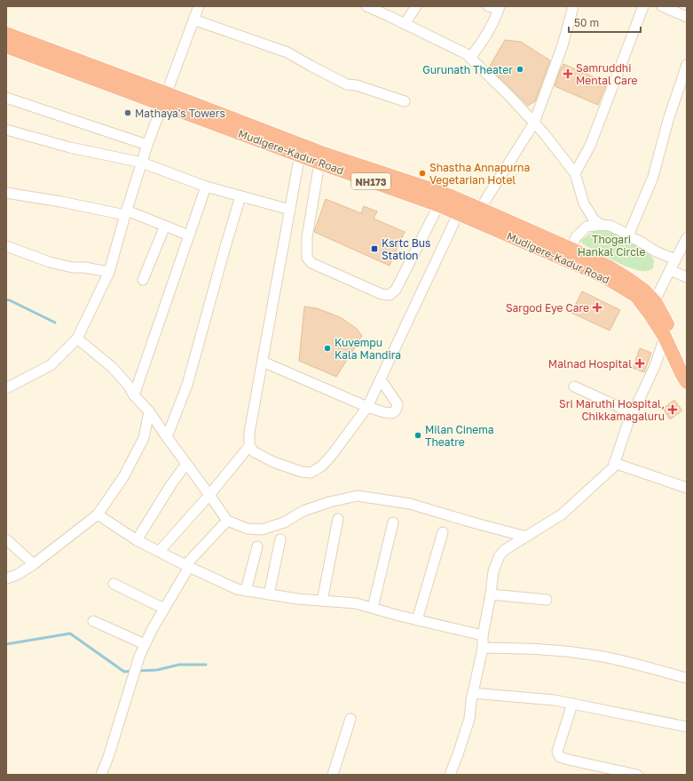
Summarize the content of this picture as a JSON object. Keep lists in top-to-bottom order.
{
  "streets": {
    "highway": ["Mudigere-Kadur Road", "NH173"]
  },
  "parks": ["Thogari Hankal Circle"],
  "places": {
    "other": [
      "Gurunath Theater",
      "Mathaya's Towers",
      "Shastha Annapurna Vegetarian Hotel",
      "Kuvempu Kala Mandira",
      "Milan Cinema Theatre"
    ],
    "health": [
      "Samruddhi Mental Care",
      "Sargod Eye Care",
      "Malnad Hospital",
      "Sri Maruthi Hospital, Chikkamagaluru"
    ],
    "transit": ["Ksrtc Bus Station"]
  },
  "scale_bar": "50 m"
}
